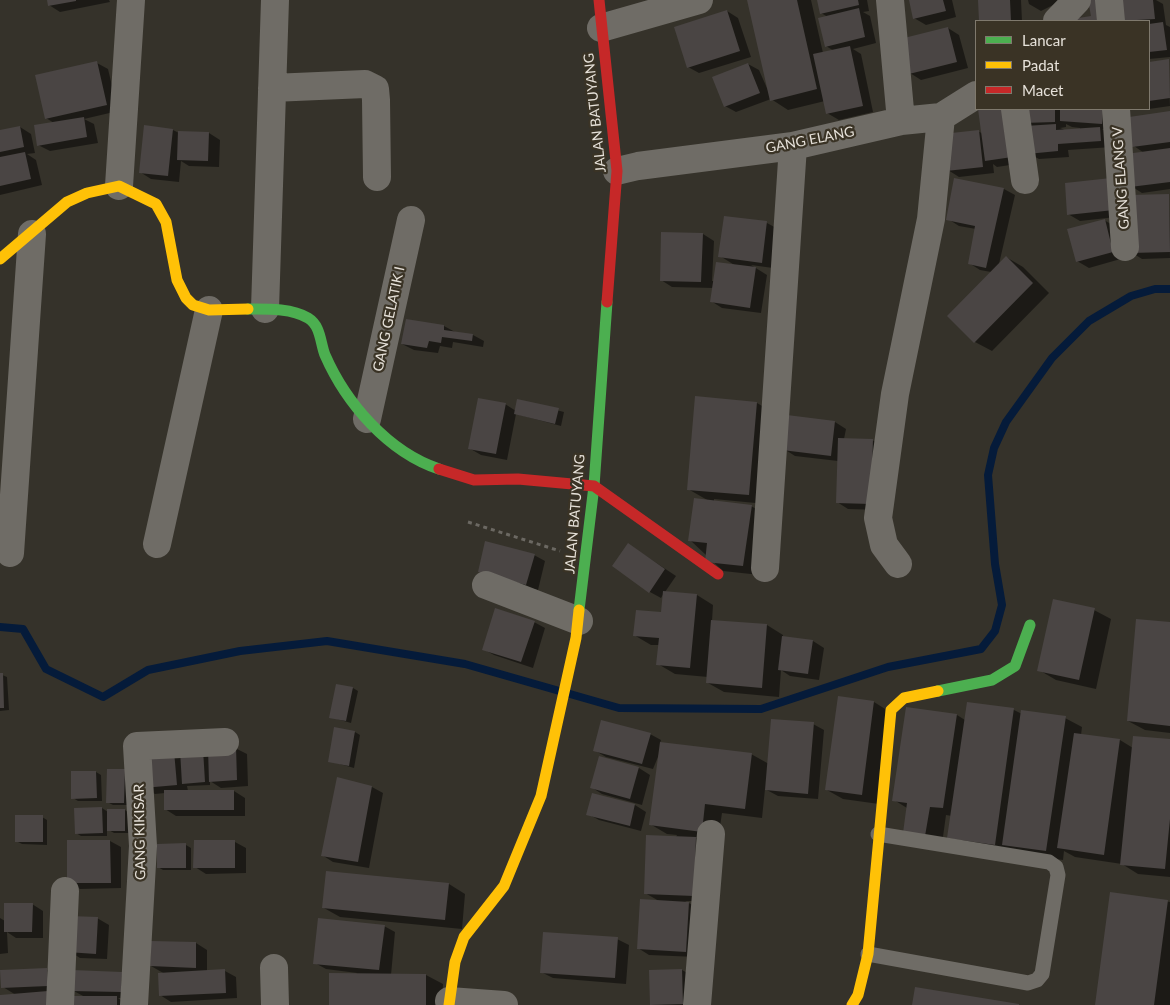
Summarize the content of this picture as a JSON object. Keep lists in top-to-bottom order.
{
  "streets": {
    "street": [
      "JALAN BATUYANG",
      "GANG ELANG",
      "GANG ELANG V",
      "GANG GELATIK I",
      "GANG KIKISAR"
    ]
  },
  "crossings": [
    ["JALAN BATUYANG", "GANG ELANG"]
  ],
  "legend": ["Lancar", "Padat", "Macet"]
}
